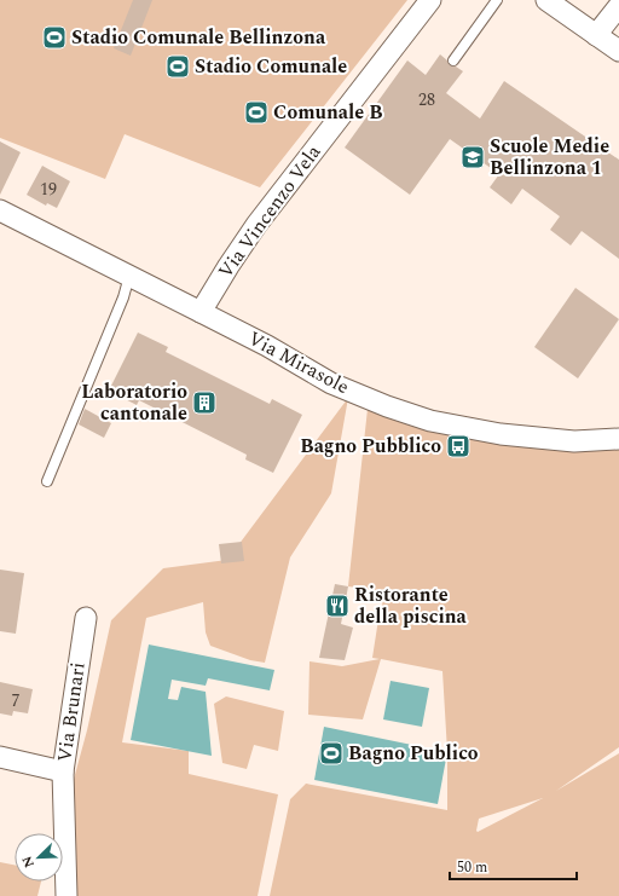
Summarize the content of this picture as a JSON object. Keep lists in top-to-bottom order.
{
  "streets": {
    "street": ["Via Vincenzo Vela", "Via Mirasole", "Via Brunari"]
  },
  "crossings": [
    ["Via Vincenzo Vela", "Via Mirasole"]
  ],
  "places": {
    "sports": [
      "Stadio Comunale Bellinzona",
      "Stadio Comunale",
      "Comunale B",
      "Bagno Publico"
    ],
    "school or university": ["Scuole Medie Bellinzona 1"],
    "building": ["Laboratorio cantonale"],
    "bus stop": ["Bagno Pubblico"],
    "restaurant": ["Ristorante della piscina"]
  },
  "house_numbers": ["28", "19", "7"],
  "scale_bar": "50 m",
  "north": "bottom left"
}
